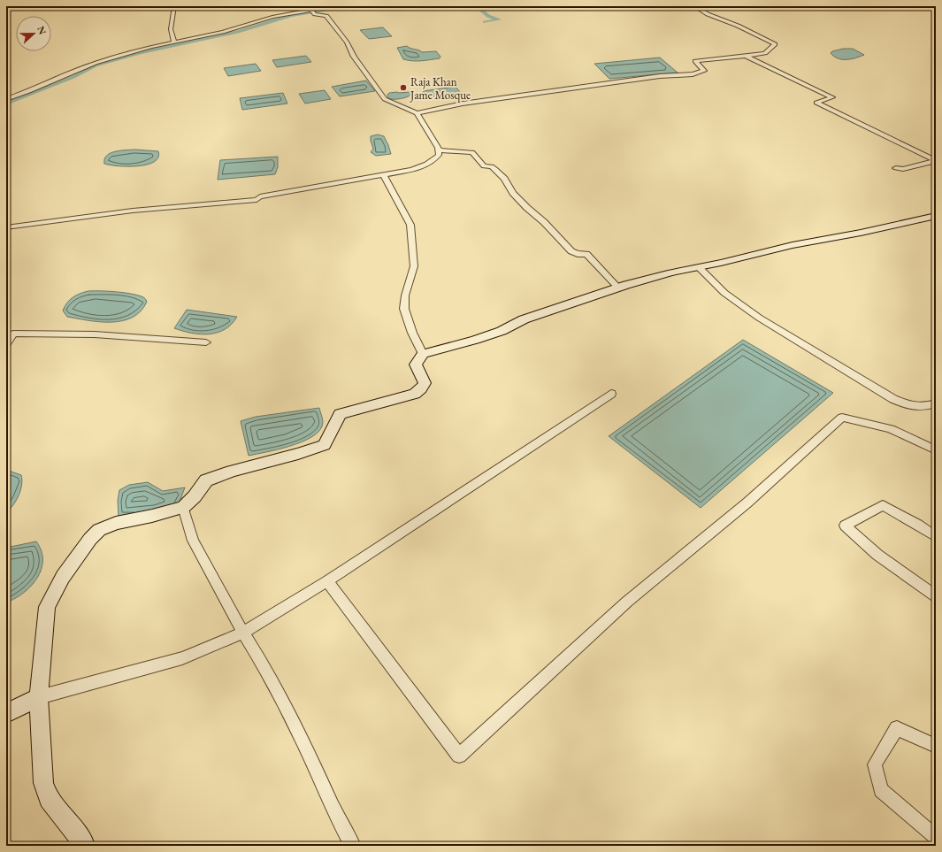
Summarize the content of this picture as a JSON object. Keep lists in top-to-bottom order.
{
  "places": ["Raja Khan Jame Mosque"],
  "north": "right"
}
